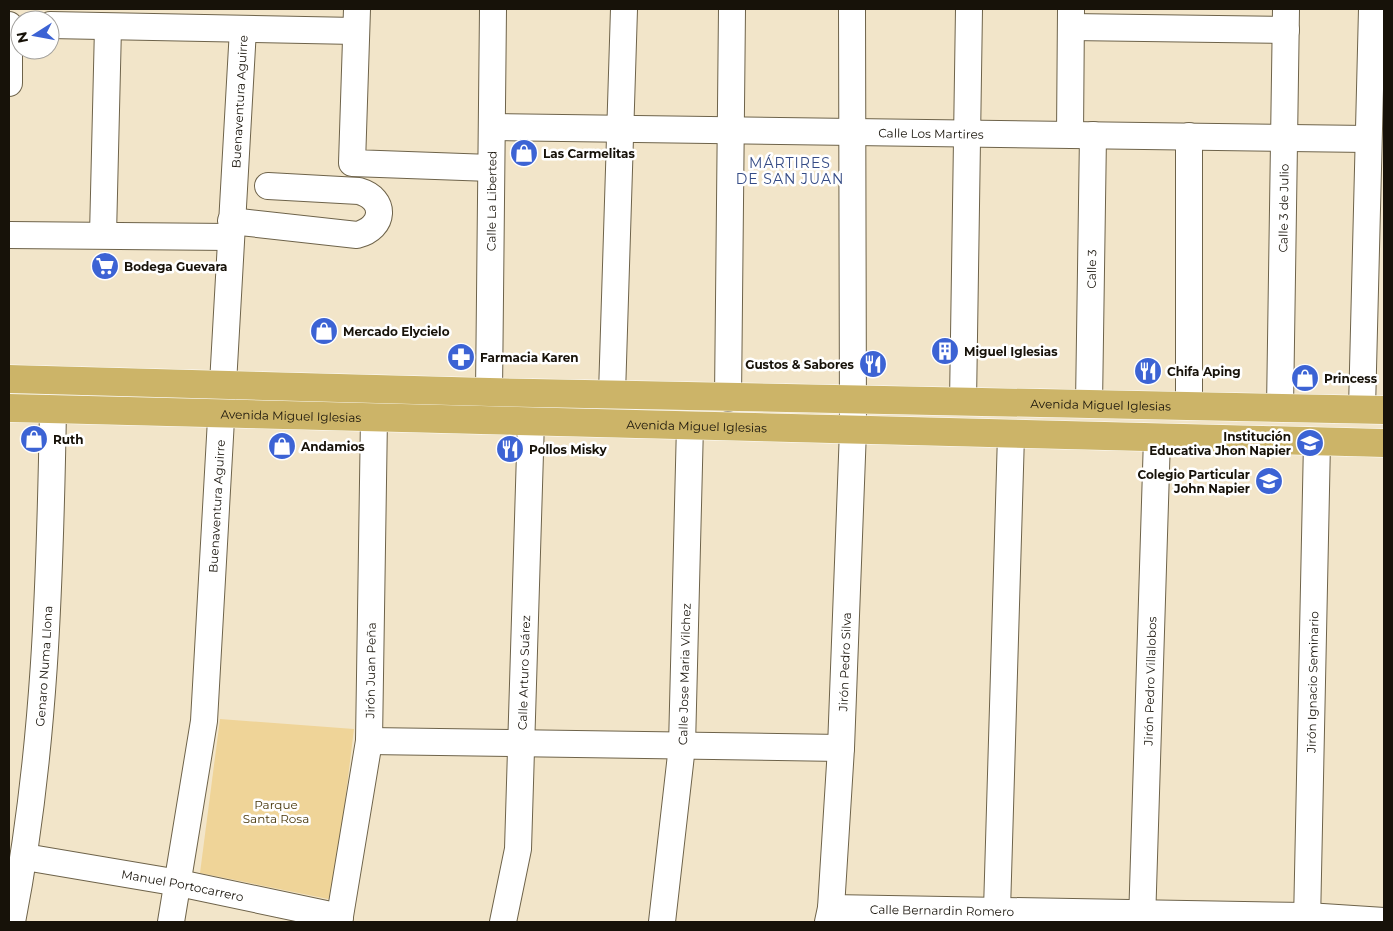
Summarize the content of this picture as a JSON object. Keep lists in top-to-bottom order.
{
  "streets": {
    "main road": ["Avenida Miguel Iglesias"],
    "street": [
      "Buenaventura Aguirre",
      "Calle Los Martires",
      "Calle La Liberted",
      "Calle 3 de Julio",
      "Calle 3",
      "Jirón Pedro Silva",
      "Genaro Numa Llona",
      "Jirón Juan Peña",
      "Calle Arturo Suárez",
      "Calle Jose Maria Vilchez",
      "Jirón Pedro Villalobos",
      "Jirón Ignacio Seminario",
      "Manuel Portocarrero",
      "Calle Bernardin Romero"
    ]
  },
  "crossings": [
    ["Buenaventura Aguirre", "Avenida Miguel Iglesias"],
    ["Buenaventura Aguirre", "Manuel Portocarrero"],
    ["Calle Los Martires", "Calle La Liberted"],
    ["Calle Los Martires", "Calle 3 de Julio"],
    ["Calle Los Martires", "Calle 3"],
    ["Calle Los Martires", "Jirón Pedro Silva"],
    ["Calle La Liberted", "Avenida Miguel Iglesias"],
    ["Calle 3 de Julio", "Avenida Miguel Iglesias"],
    ["Calle 3", "Avenida Miguel Iglesias"],
    ["Avenida Miguel Iglesias", "Jirón Pedro Silva"],
    ["Avenida Miguel Iglesias", "Genaro Numa Llona"],
    ["Avenida Miguel Iglesias", "Jirón Juan Peña"],
    ["Avenida Miguel Iglesias", "Calle Arturo Suárez"],
    ["Avenida Miguel Iglesias", "Calle Jose Maria Vilchez"],
    ["Avenida Miguel Iglesias", "Jirón Pedro Villalobos"],
    ["Avenida Miguel Iglesias", "Jirón Ignacio Seminario"],
    ["Jirón Pedro Silva", "Calle Bernardin Romero"],
    ["Genaro Numa Llona", "Manuel Portocarrero"],
    ["Jirón Juan Peña", "Manuel Portocarrero"],
    ["Jirón Pedro Villalobos", "Calle Bernardin Romero"],
    ["Jirón Ignacio Seminario", "Calle Bernardin Romero"]
  ],
  "districts": ["MÁRTIRES DE SAN JUAN"],
  "parks": ["Parque Santa Rosa"],
  "places": {
    "shop": [
      "Las Carmelitas",
      "Mercado Elycielo",
      "Princess",
      "Ruth",
      "Andamios"
    ],
    "supermarket": ["Bodega Guevara"],
    "building": ["Miguel Iglesias"],
    "pharmacy": ["Farmacia Karen"],
    "restaurant": ["Gustos & Sabores", "Chifa Aping", "Pollos Misky"],
    "school or university": ["Institución Educativa Jhon Napier", "Colegio Particular John Napier"]
  },
  "north": "left"
}
